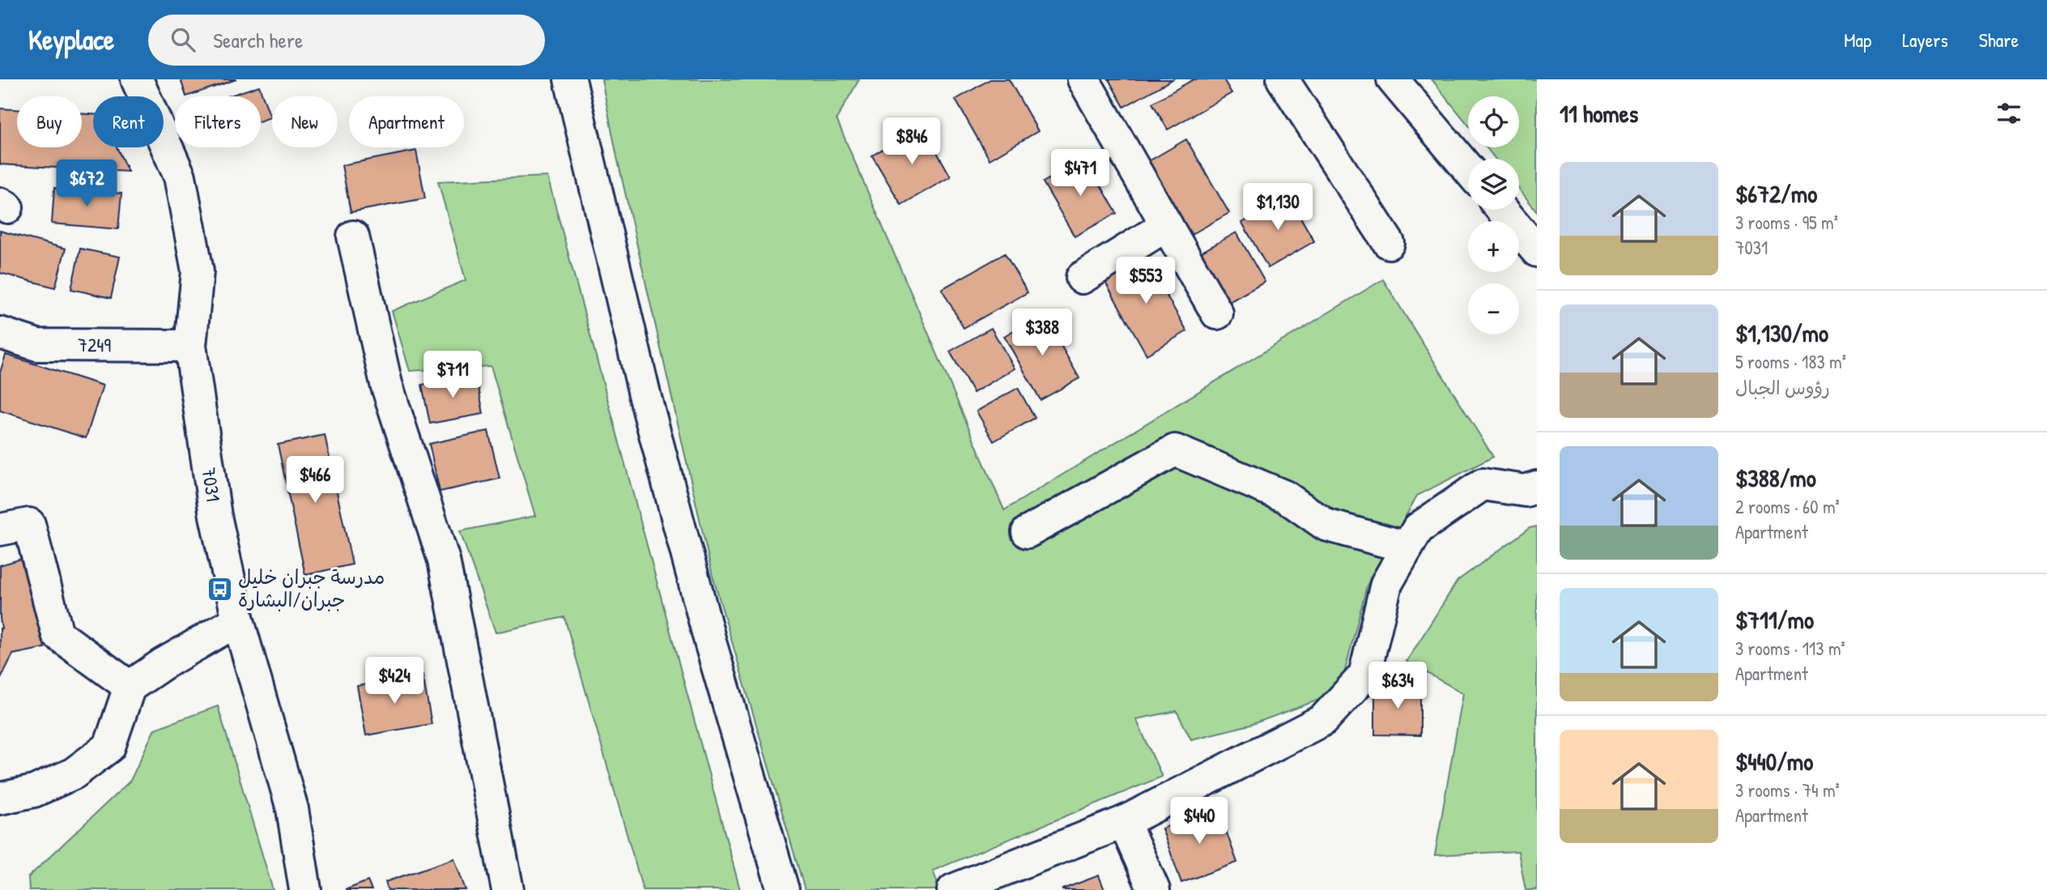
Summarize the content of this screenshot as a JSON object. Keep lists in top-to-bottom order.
{
  "streets": {
    "street": ["7249", "7031"]
  },
  "crossings": [
    ["7249", "7031"]
  ],
  "places": {
    "bus stop": ["مدرسة جبران خليل جبران/البشارة"]
  },
  "page": {
    "header": "Keyplace",
    "search": "Search here",
    "nav": ["Map", "Layers", "Share"],
    "heading": "11 homes",
    "map_buttons": ["+", "−"],
    "chip": [
      "Buy",
      "Rent",
      "Filters",
      "New",
      "Apartment"
    ],
    "price": [
      "$846",
      "$471",
      "$672",
      "$1,130",
      "$553",
      "$388",
      "$711",
      "$466",
      "$424",
      "$634",
      "$440"
    ],
    "list": [
      {
        "name": "$672/mo",
        "note": "3 rooms · 95 m² · 7031"
      },
      {
        "name": "$1,130/mo",
        "note": "5 rooms · 183 m² · رؤوس الجبال"
      },
      {
        "name": "$388/mo",
        "note": "2 rooms · 60 m² · Apartment"
      },
      {
        "name": "$711/mo",
        "note": "3 rooms · 113 m² · Apartment"
      },
      {
        "name": "$440/mo",
        "note": "3 rooms · 74 m² · Apartment"
      }
    ]
  }
}
